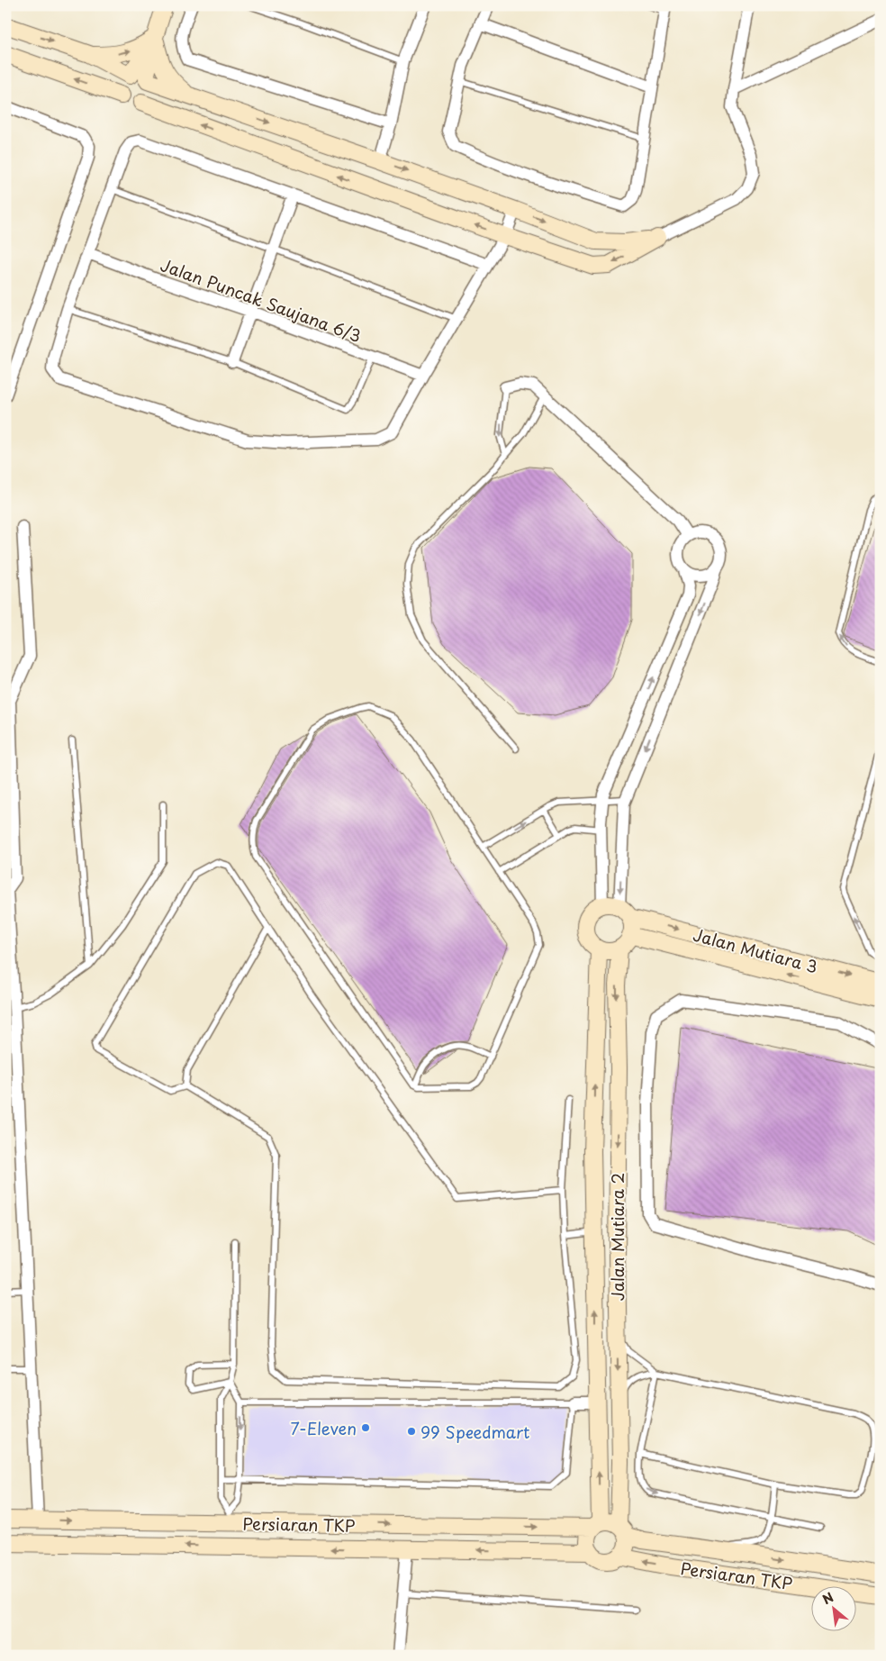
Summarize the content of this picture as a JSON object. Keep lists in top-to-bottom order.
{
  "streets": {
    "street": [
      "Jalan Puncak Saujana 6/3",
      "Jalan Mutiara 3",
      "Jalan Mutiara 2",
      "Persiaran TKP"
    ]
  },
  "crossings": [
    ["Jalan Mutiara 3", "Jalan Mutiara 2"],
    ["Jalan Mutiara 2", "Persiaran TKP"]
  ],
  "places": ["7-Eleven", "99 Speedmart"],
  "north": "top left"
}
